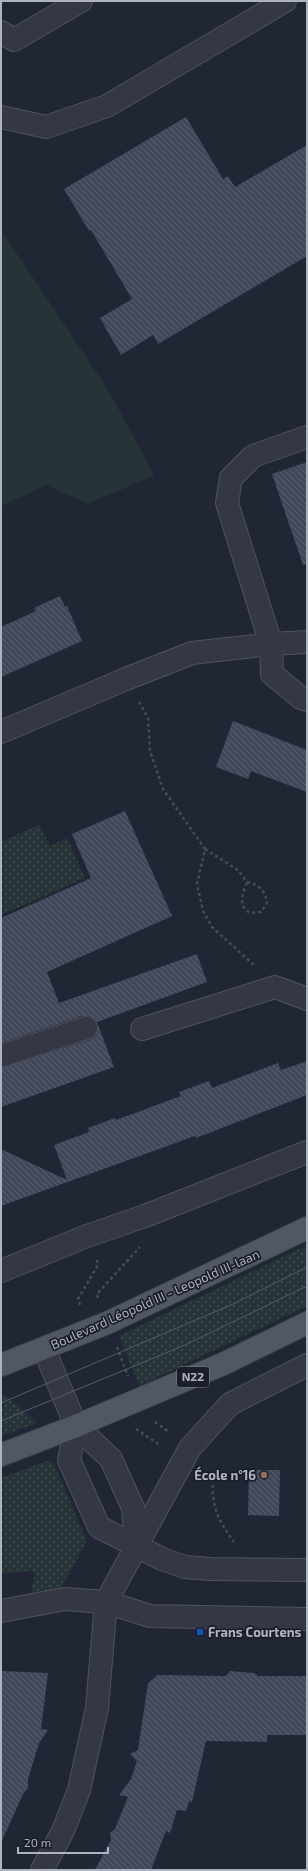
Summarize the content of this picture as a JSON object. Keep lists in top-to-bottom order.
{
  "streets": {
    "main road": ["Boulevard Léopold III - Leopold III-laan", "N22"]
  },
  "places": {
    "other": ["École n°16"],
    "transit": ["Frans Courtens"]
  },
  "scale_bar": "20 m"
}
